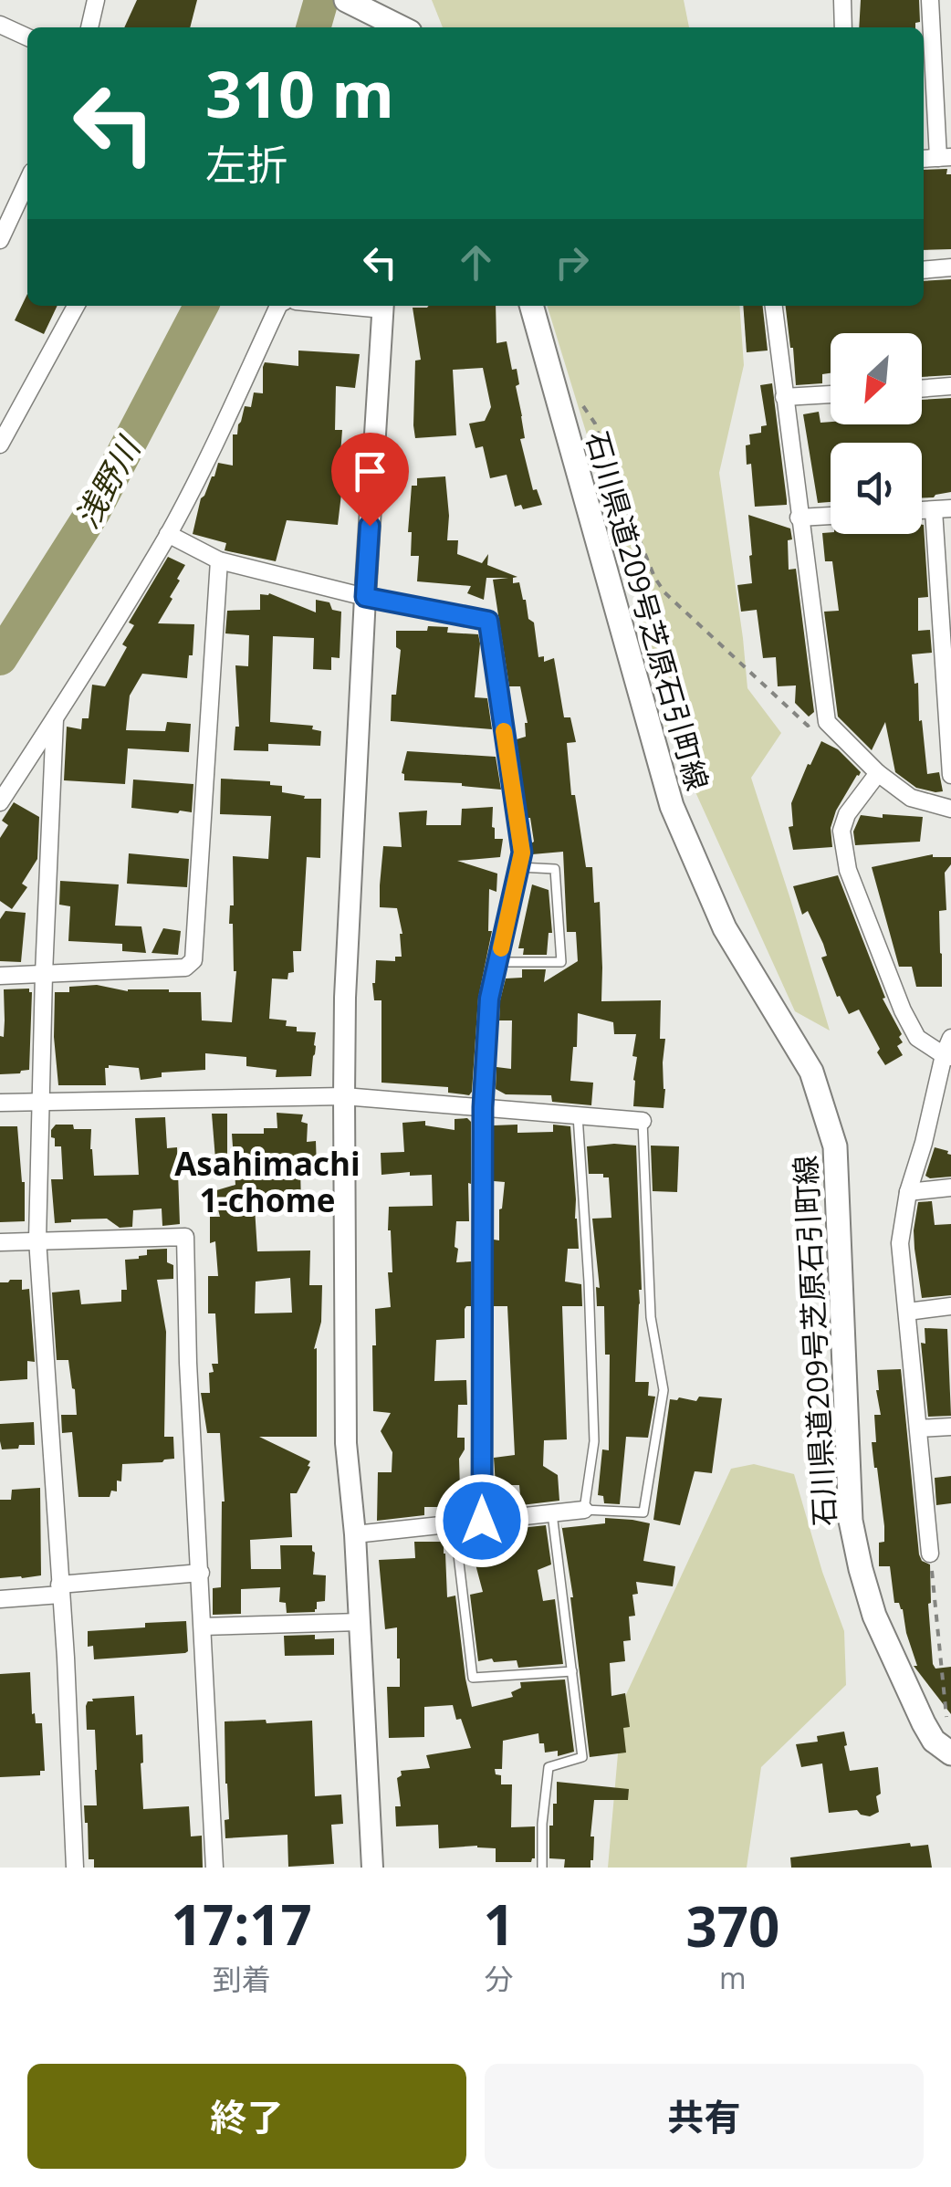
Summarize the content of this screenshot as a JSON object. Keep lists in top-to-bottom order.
{
  "streets": {
    "main road": ["石川県道209号芝原石引町線"]
  },
  "districts": ["Asahimachi 1-chome"],
  "water": ["浅野川"],
  "north": "bottom left",
  "page": {
    "turn": ["310 m", "左折"],
    "eta": [
      "17:17",
      "到着",
      "1",
      "分",
      "370",
      "m"
    ],
    "buttons": ["終了", "共有"]
  }
}
